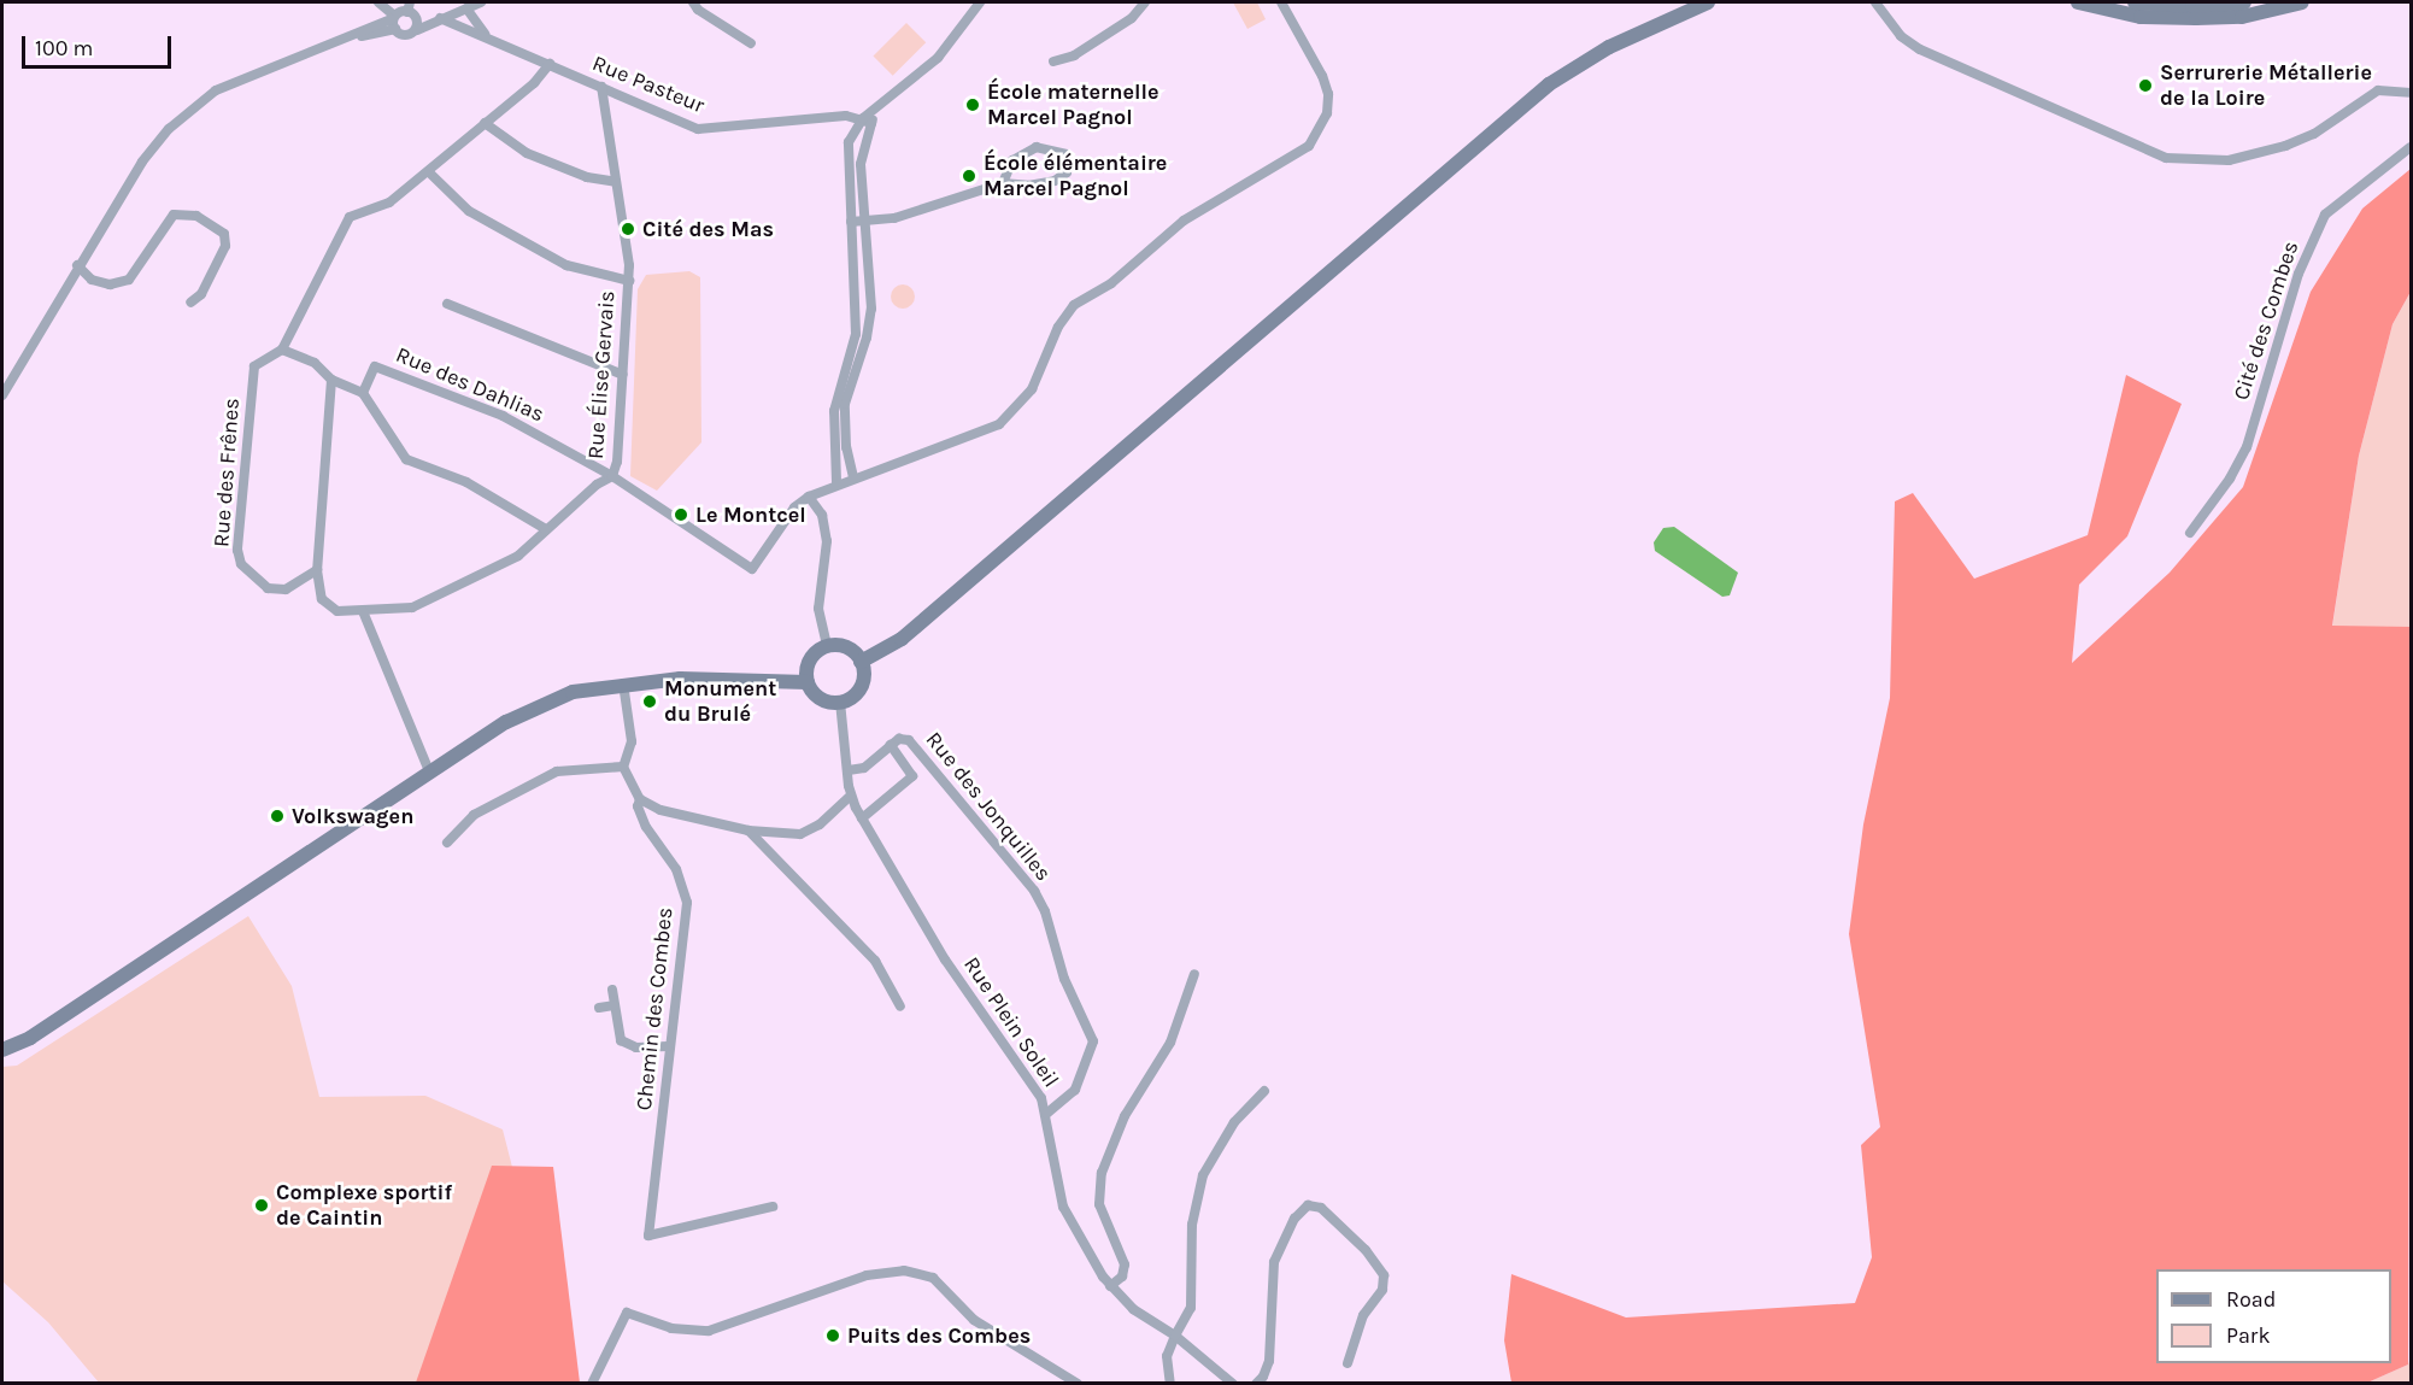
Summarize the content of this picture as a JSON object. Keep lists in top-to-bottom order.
{
  "streets": {
    "street": [
      "Rue Pasteur",
      "Cité des Combes",
      "Rue Élise Gervais",
      "Rue des Dahlias",
      "Rue des Frênes",
      "Rue des Jonquilles",
      "Chemin des Combes",
      "Rue Plein Soleil"
    ]
  },
  "crossings": [
    ["Rue Pasteur", "Rue Élise Gervais"],
    ["Rue Élise Gervais", "Rue des Dahlias"],
    ["Rue Élise Gervais", "Rue des Frênes"],
    ["Rue des Jonquilles", "Rue Plein Soleil"]
  ],
  "places": [
    "Serrurerie Métallerie de la Loire",
    "École maternelle Marcel Pagnol",
    "École élémentaire Marcel Pagnol",
    "Cité des Mas",
    "Le Montcel",
    "Monument du Brulé",
    "Volkswagen",
    "Complexe sportif de Caintin",
    "Puits des Combes"
  ],
  "legend": ["Road", "Park"],
  "scale_bar": "100 m"
}
